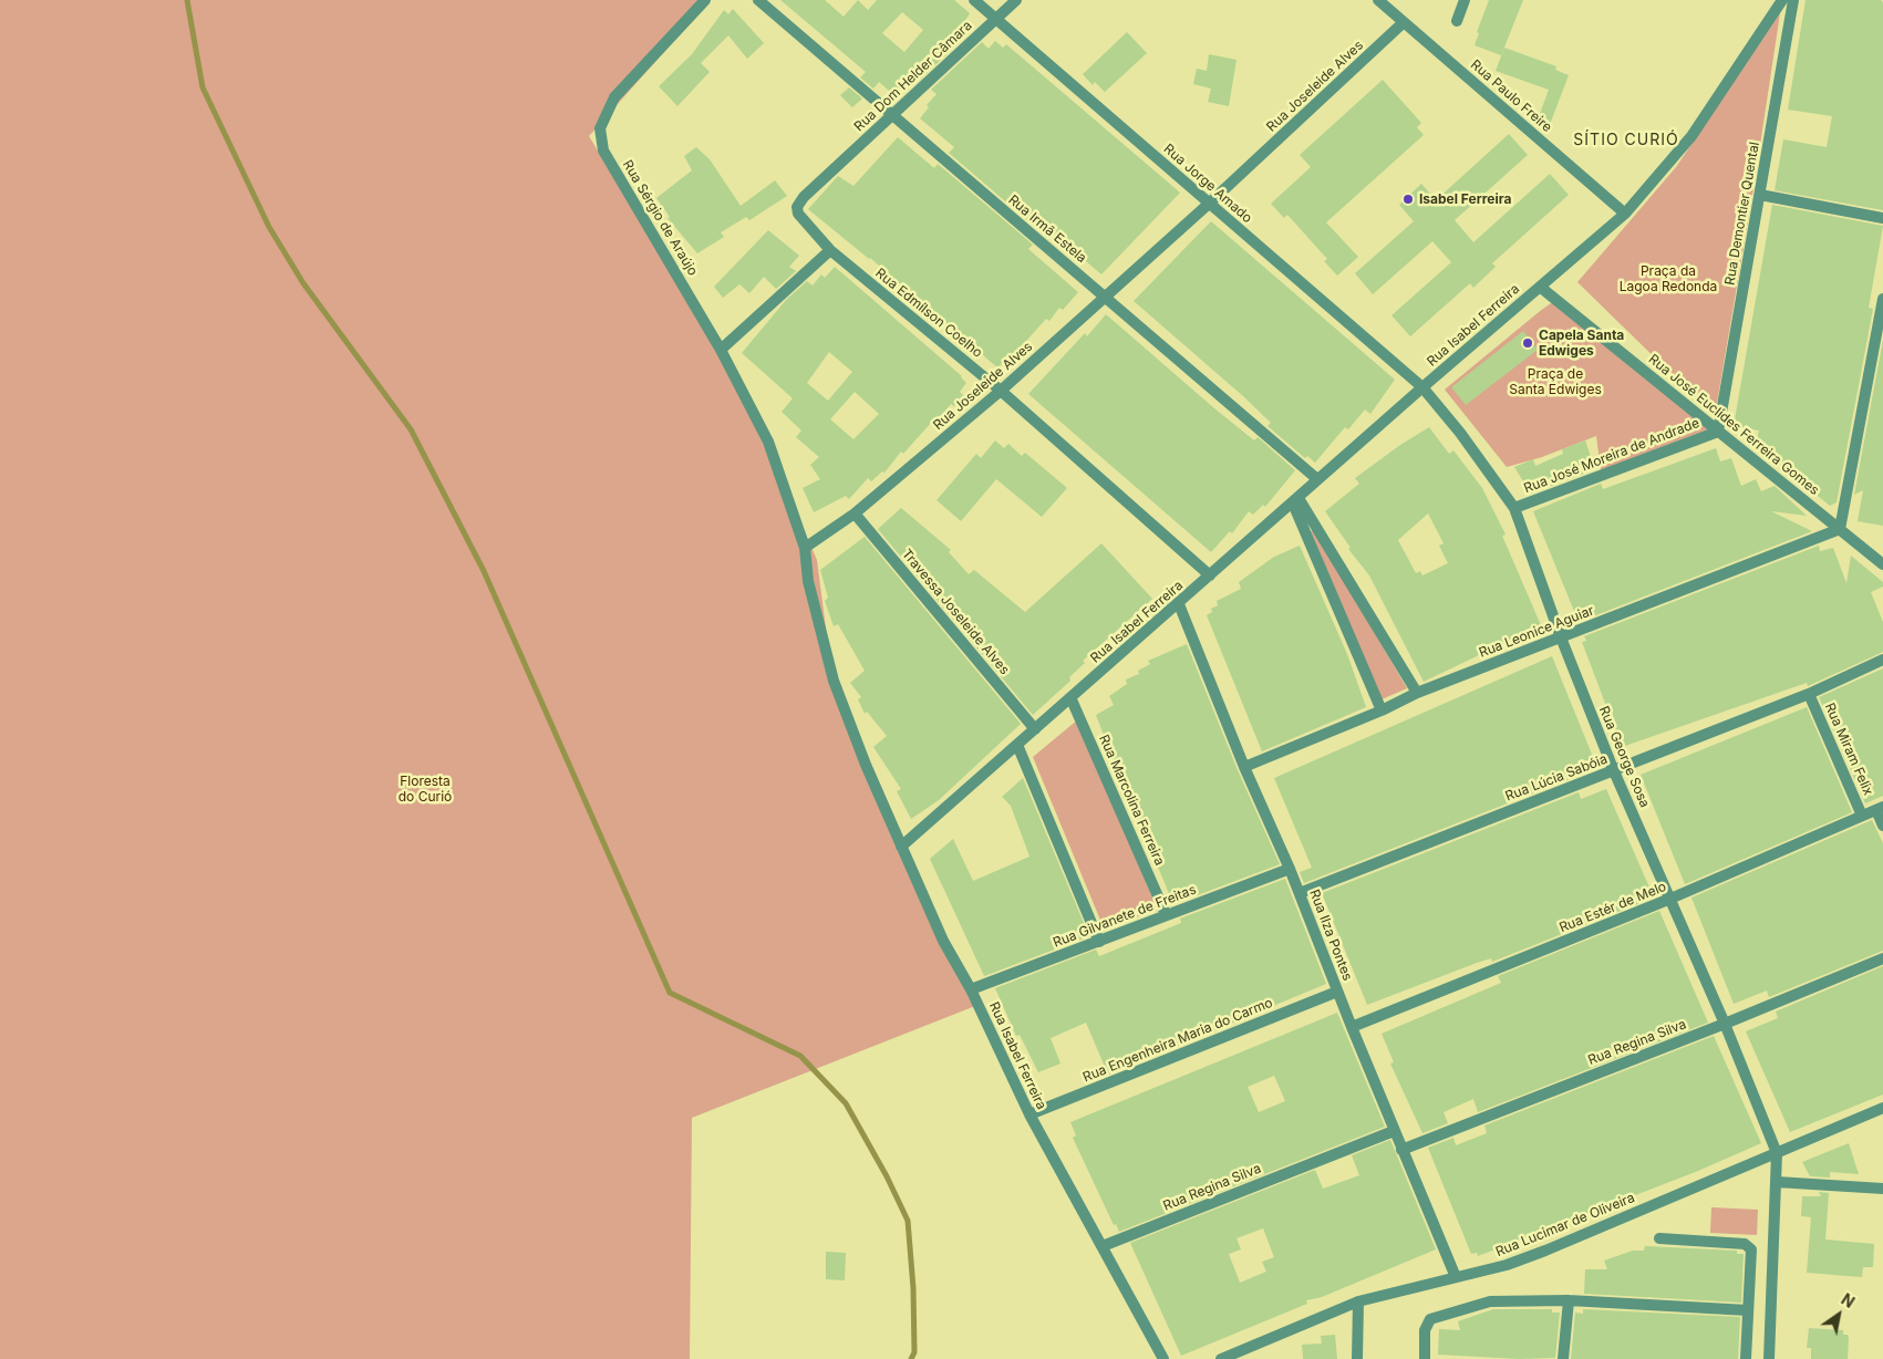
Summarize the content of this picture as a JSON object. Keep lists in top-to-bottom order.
{
  "streets": {
    "street": [
      "Rua Dom Helder Câmara",
      "Rua Joseleide Alves",
      "Rua Paulo Freire",
      "Rua Jorge Amado",
      "Rua Demontier Quental",
      "Rua Sérgio de Araújo",
      "Rua Irmã Estela",
      "Rua Edmílson Coelho",
      "Rua Isabel Ferreira",
      "Rua José Euclides Ferreira Gomes",
      "Rua José Moreira de Andrade",
      "Travessa Joseleide Alves",
      "Rua Leonice Aguiar",
      "Rua Miram Felix",
      "Rua George Sosa",
      "Rua Lúcia Sabóia",
      "Rua Marcolina Ferreira",
      "Rua Estér de Melo",
      "Rua Gilvanete de Freitas",
      "Rua Ilza Pontes",
      "Rua Engenheira Maria do Carmo",
      "Rua Regina Silva",
      "Rua Lucimar de Oliveira"
    ]
  },
  "crossings": [
    ["Rua Dom Helder Câmara", "Rua Jorge Amado"],
    ["Rua Dom Helder Câmara", "Rua Irmã Estela"],
    ["Rua Dom Helder Câmara", "Rua Edmílson Coelho"],
    ["Rua Joseleide Alves", "Rua Paulo Freire"],
    ["Rua Joseleide Alves", "Rua Jorge Amado"],
    ["Rua Joseleide Alves", "Rua Sérgio de Araújo"],
    ["Rua Joseleide Alves", "Rua Irmã Estela"],
    ["Rua Joseleide Alves", "Rua Edmílson Coelho"],
    ["Rua Joseleide Alves", "Travessa Joseleide Alves"],
    ["Rua Paulo Freire", "Rua Isabel Ferreira"],
    ["Rua Jorge Amado", "Rua Isabel Ferreira"],
    ["Rua Jorge Amado", "Rua George Sosa"],
    ["Rua Demontier Quental", "Rua José Euclides Ferreira Gomes"],
    ["Rua Demontier Quental", "Rua José Moreira de Andrade"],
    ["Rua Irmã Estela", "Rua Isabel Ferreira"],
    ["Rua Edmílson Coelho", "Rua Isabel Ferreira"],
    ["Rua Isabel Ferreira", "Rua José Euclides Ferreira Gomes"],
    ["Rua Isabel Ferreira", "Travessa Joseleide Alves"],
    ["Rua Isabel Ferreira", "Rua George Sosa"],
    ["Rua Isabel Ferreira", "Rua Marcolina Ferreira"],
    ["Rua Isabel Ferreira", "Rua Gilvanete de Freitas"],
    ["Rua Isabel Ferreira", "Rua Ilza Pontes"],
    ["Rua Isabel Ferreira", "Rua Engenheira Maria do Carmo"],
    ["Rua Isabel Ferreira", "Rua Regina Silva"],
    ["Rua José Euclides Ferreira Gomes", "Rua José Moreira de Andrade"],
    ["Rua José Euclides Ferreira Gomes", "Rua Leonice Aguiar"],
    ["Rua José Moreira de Andrade", "Rua George Sosa"],
    ["Rua Leonice Aguiar", "Rua George Sosa"],
    ["Rua Leonice Aguiar", "Rua Ilza Pontes"],
    ["Rua Miram Felix", "Rua Lúcia Sabóia"],
    ["Rua Miram Felix", "Rua Estér de Melo"],
    ["Rua George Sosa", "Rua Lúcia Sabóia"],
    ["Rua George Sosa", "Rua Estér de Melo"],
    ["Rua George Sosa", "Rua Regina Silva"],
    ["Rua George Sosa", "Rua Lucimar de Oliveira"],
    ["Rua Lúcia Sabóia", "Rua Ilza Pontes"],
    ["Rua Marcolina Ferreira", "Rua Gilvanete de Freitas"],
    ["Rua Estér de Melo", "Rua Ilza Pontes"],
    ["Rua Gilvanete de Freitas", "Rua Ilza Pontes"],
    ["Rua Ilza Pontes", "Rua Engenheira Maria do Carmo"],
    ["Rua Ilza Pontes", "Rua Regina Silva"],
    ["Rua Ilza Pontes", "Rua Lucimar de Oliveira"]
  ],
  "districts": ["SÍTIO CURIÓ"],
  "parks": ["Praça da Lagoa Redonda", "Praça de Santa Edwiges", "Floresta do Curió"],
  "places": ["Isabel Ferreira", "Capela Santa Edwiges"],
  "north": "top right"
}
